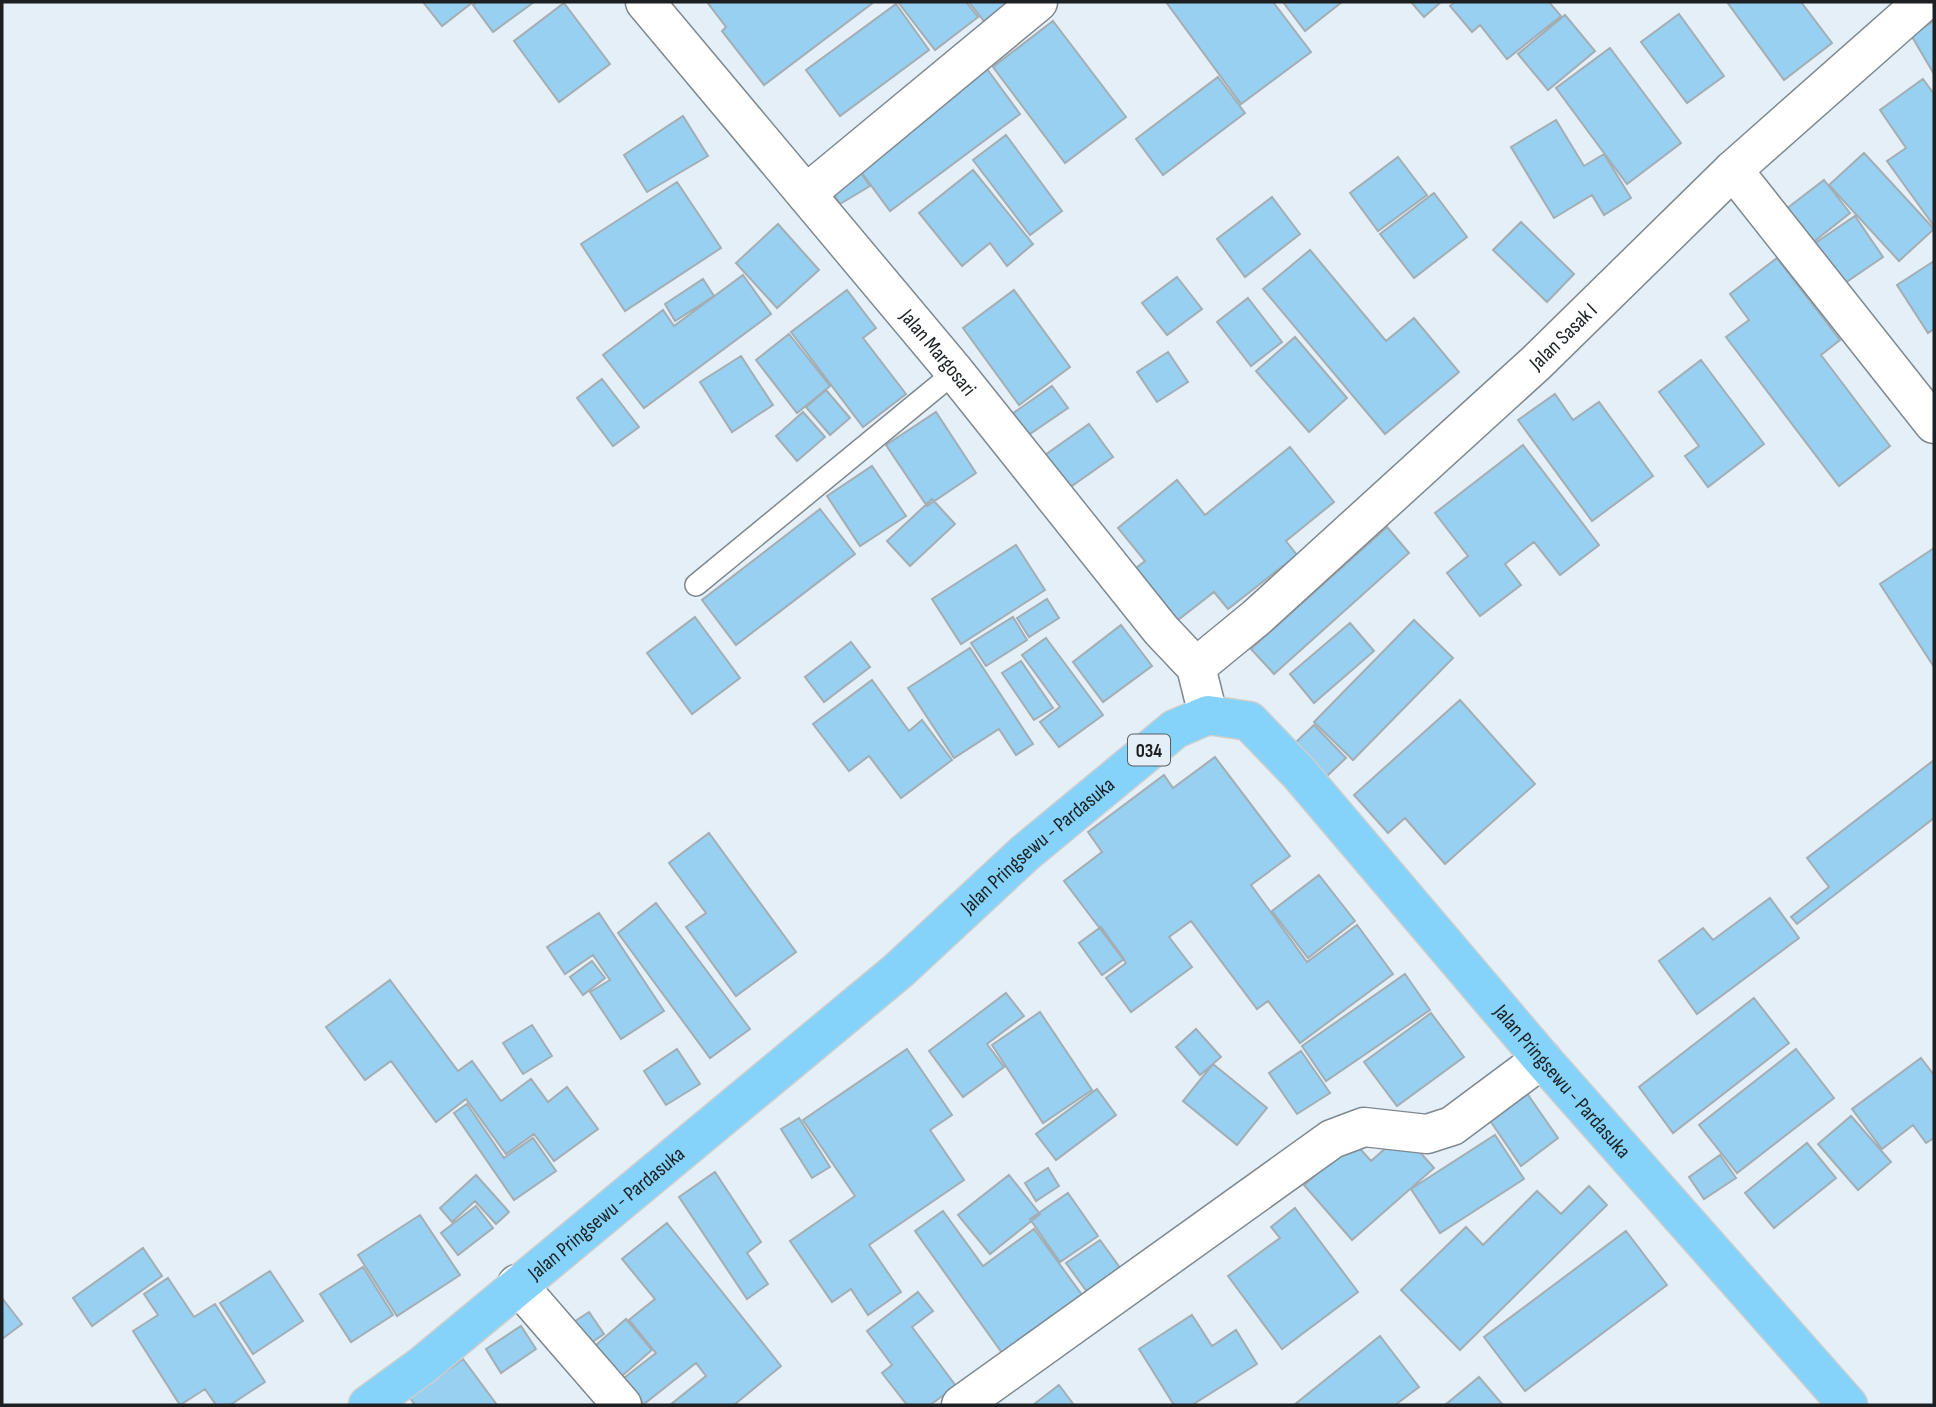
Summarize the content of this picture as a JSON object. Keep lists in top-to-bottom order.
{
  "streets": {
    "main road": ["034", "Jalan Pringsewu - Pardasuka"],
    "street": ["Jalan Sasak I", "Jalan Margosari"]
  },
  "crossings": [
    ["Jalan Sasak I", "Jalan Margosari"],
    ["Jalan Margosari", "Jalan Pringsewu - Pardasuka"]
  ]
}
